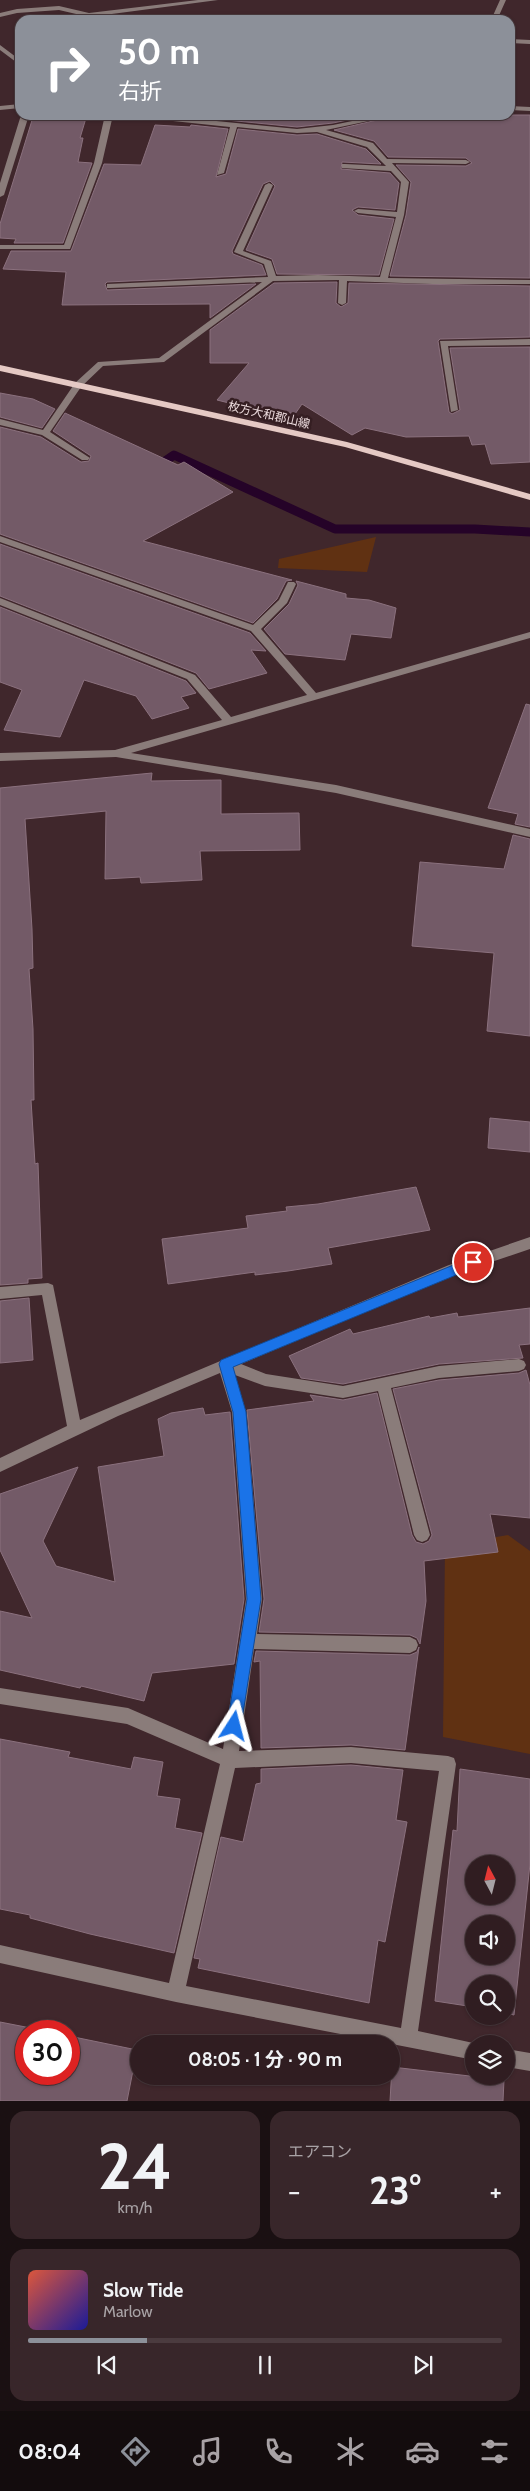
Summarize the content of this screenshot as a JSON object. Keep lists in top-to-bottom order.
{
  "streets": {
    "main road": ["枚方大和郡山線"]
  },
  "north": "top",
  "page": {
    "turn": ["50 m", "右折"],
    "limit": "30",
    "trip": "08:05 · 1 分 · 90 m",
    "tile": [
      ["24", "km/h"],
      "エアコン"
    ],
    "heat": ["−", "23°", "+"],
    "song": ["Slow Tide", "Marlow"],
    "tabs": "08:04"
  }
}
